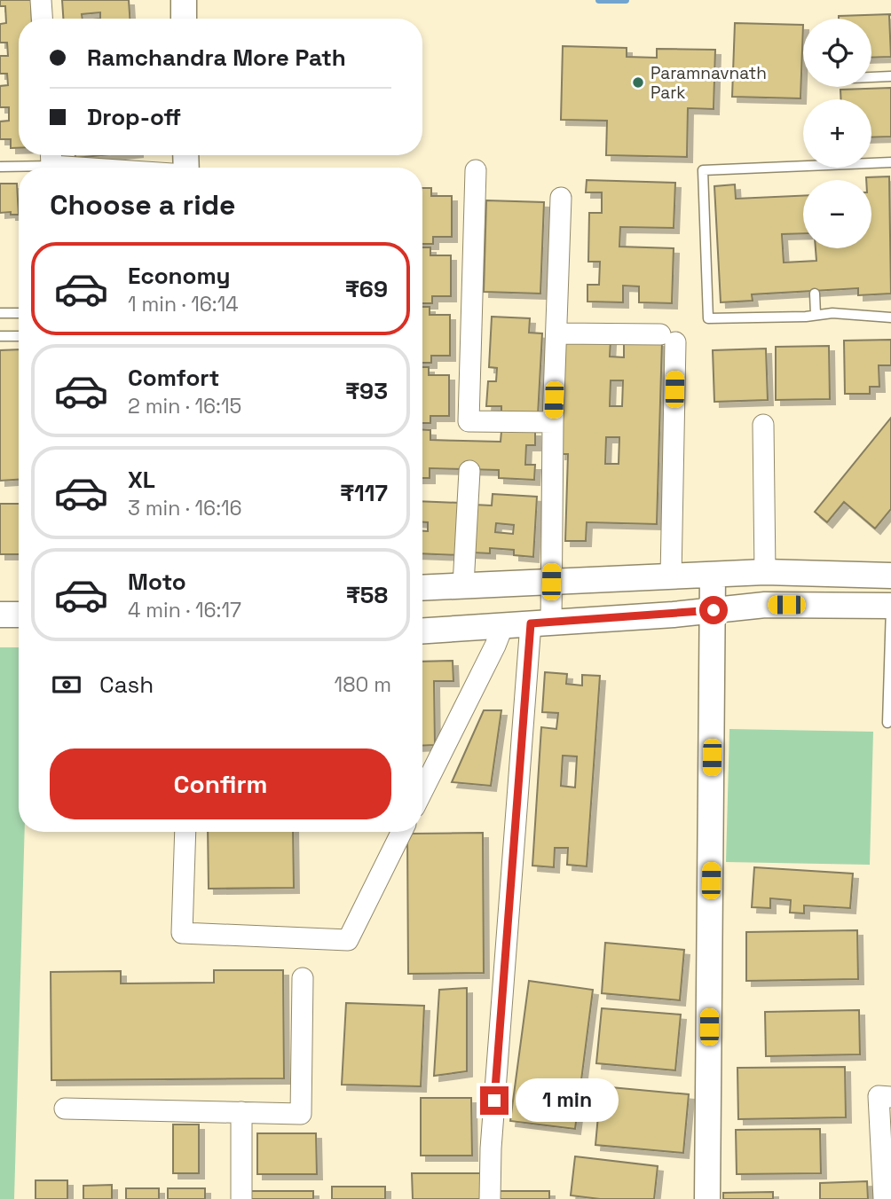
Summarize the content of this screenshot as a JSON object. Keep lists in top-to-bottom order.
{
  "places": ["Paramnavnath Park"],
  "page": {
    "map_buttons": ["+", "−"],
    "banner": ["Ramchandra More Path", "Drop-off"],
    "heading": "Choose a ride",
    "list": [
      {
        "name": "Economy",
        "note": "1 min · 16:14",
        "value": "₹69"
      },
      {
        "name": "Comfort",
        "note": "2 min · 16:15",
        "value": "₹93"
      },
      {
        "name": "XL",
        "note": "3 min · 16:16",
        "value": "₹117"
      },
      {
        "name": "Moto",
        "note": "4 min · 16:17",
        "value": "₹58"
      }
    ],
    "pay": ["Cash", "180 m"],
    "buttons": "Confirm",
    "bubble": "1 min"
  }
}
